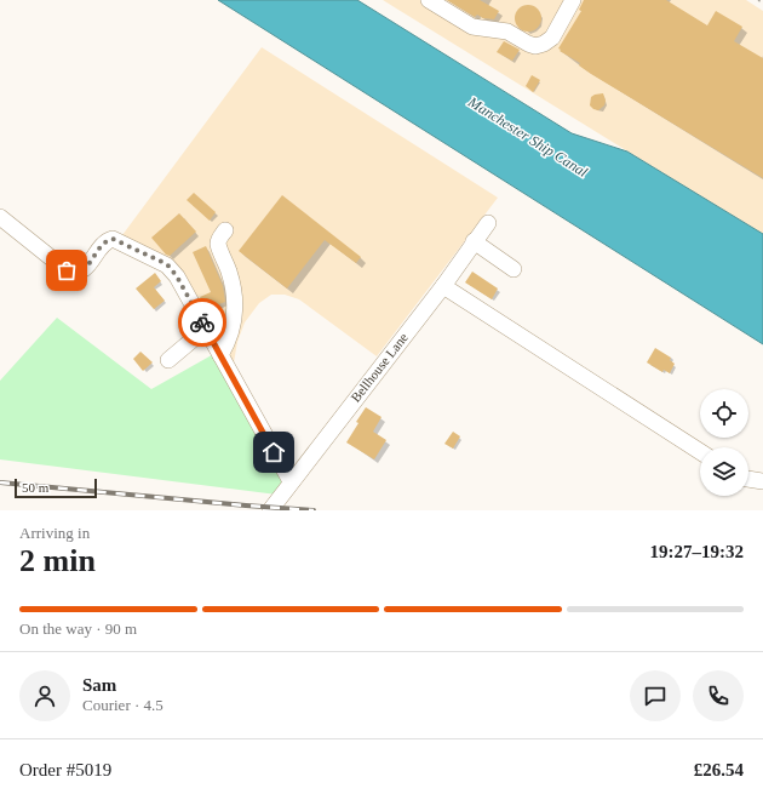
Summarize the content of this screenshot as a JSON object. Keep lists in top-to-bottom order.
{
  "streets": {
    "lane": ["Bellhouse Lane"]
  },
  "water": ["Manchester Ship Canal"],
  "scale_bar": "50 m",
  "page": {
    "scale": "50 m",
    "heading": ["2 min", "Arriving in", "19:27–19:32"],
    "panel": [
      "Sam",
      "Courier · 4.5",
      "Order #5019",
      "£26.54"
    ],
    "bar": "On the way · 90 m"
  }
}
